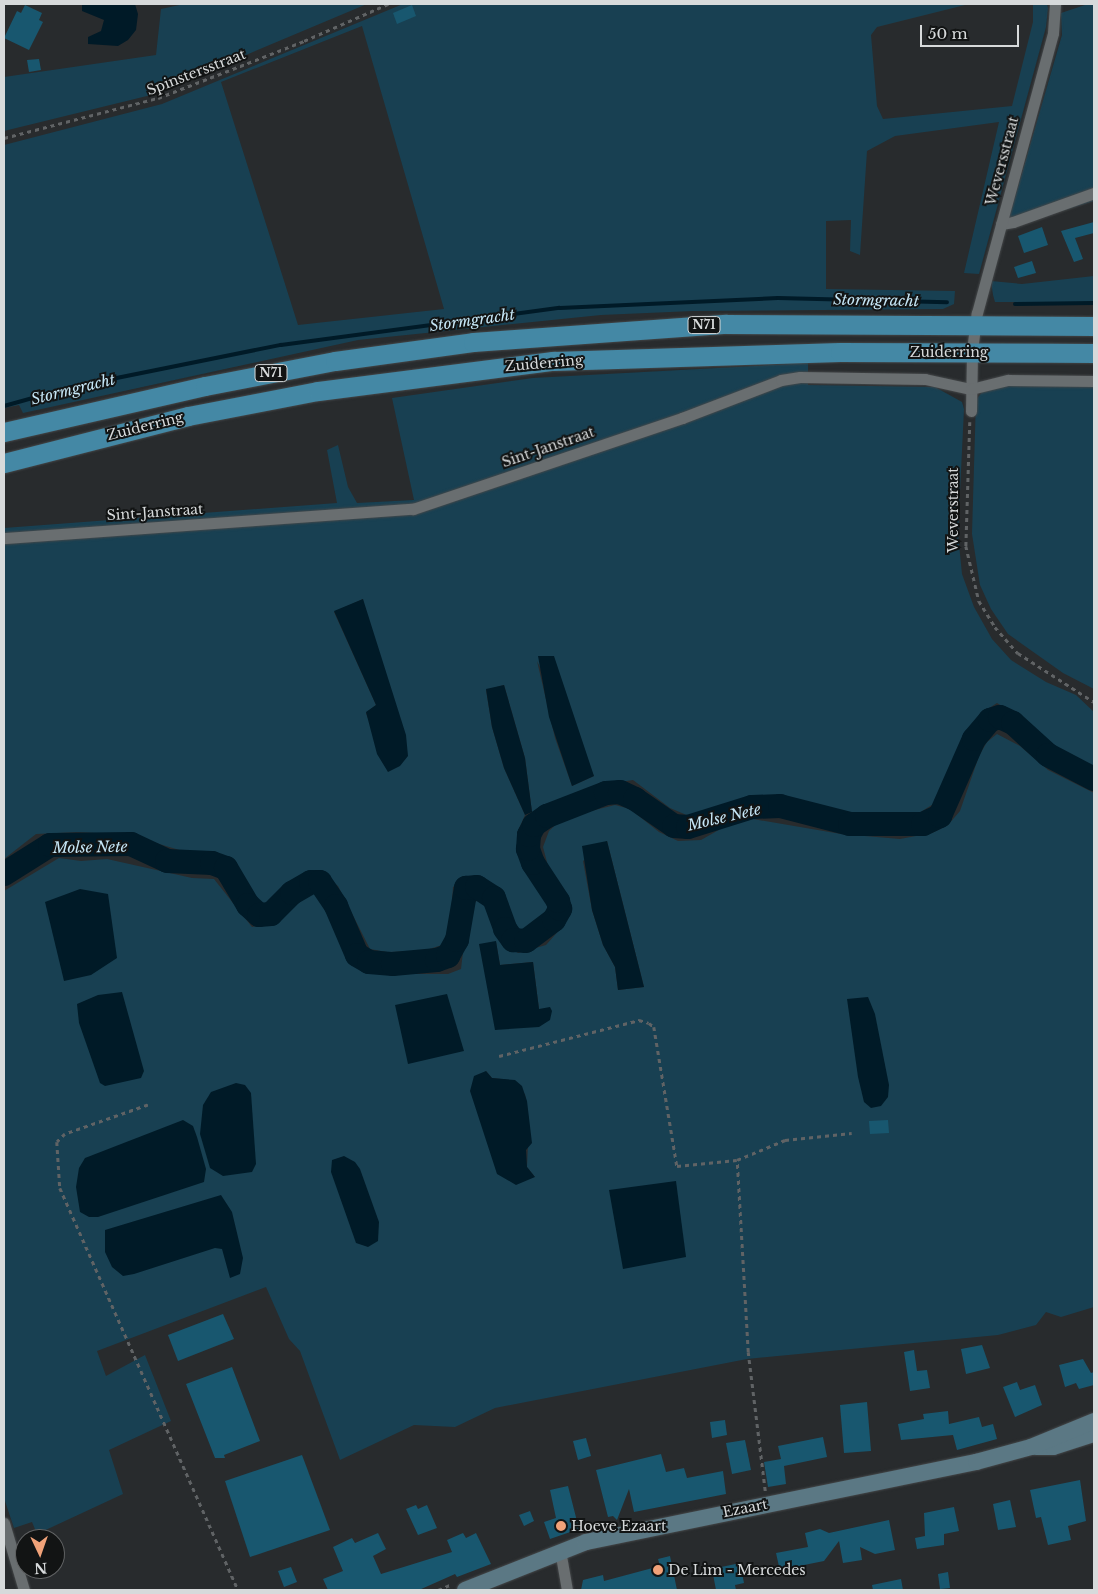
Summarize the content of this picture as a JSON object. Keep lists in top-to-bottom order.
{
  "streets": {
    "highway": ["N71", "Zuiderring"],
    "main road": ["Ezaart"],
    "street": ["Weversstraat", "Sint-Janstraat"],
    "path": ["Spinstersstraat", "Weverstraat"]
  },
  "crossings": [
    ["Weversstraat", "Zuiderring"]
  ],
  "water": ["Stormgracht", "Molse Nete"],
  "places": ["Hoeve Ezaart", "De Lim - Mercedes"],
  "scale_bar": "50 m",
  "north": "bottom"
}
